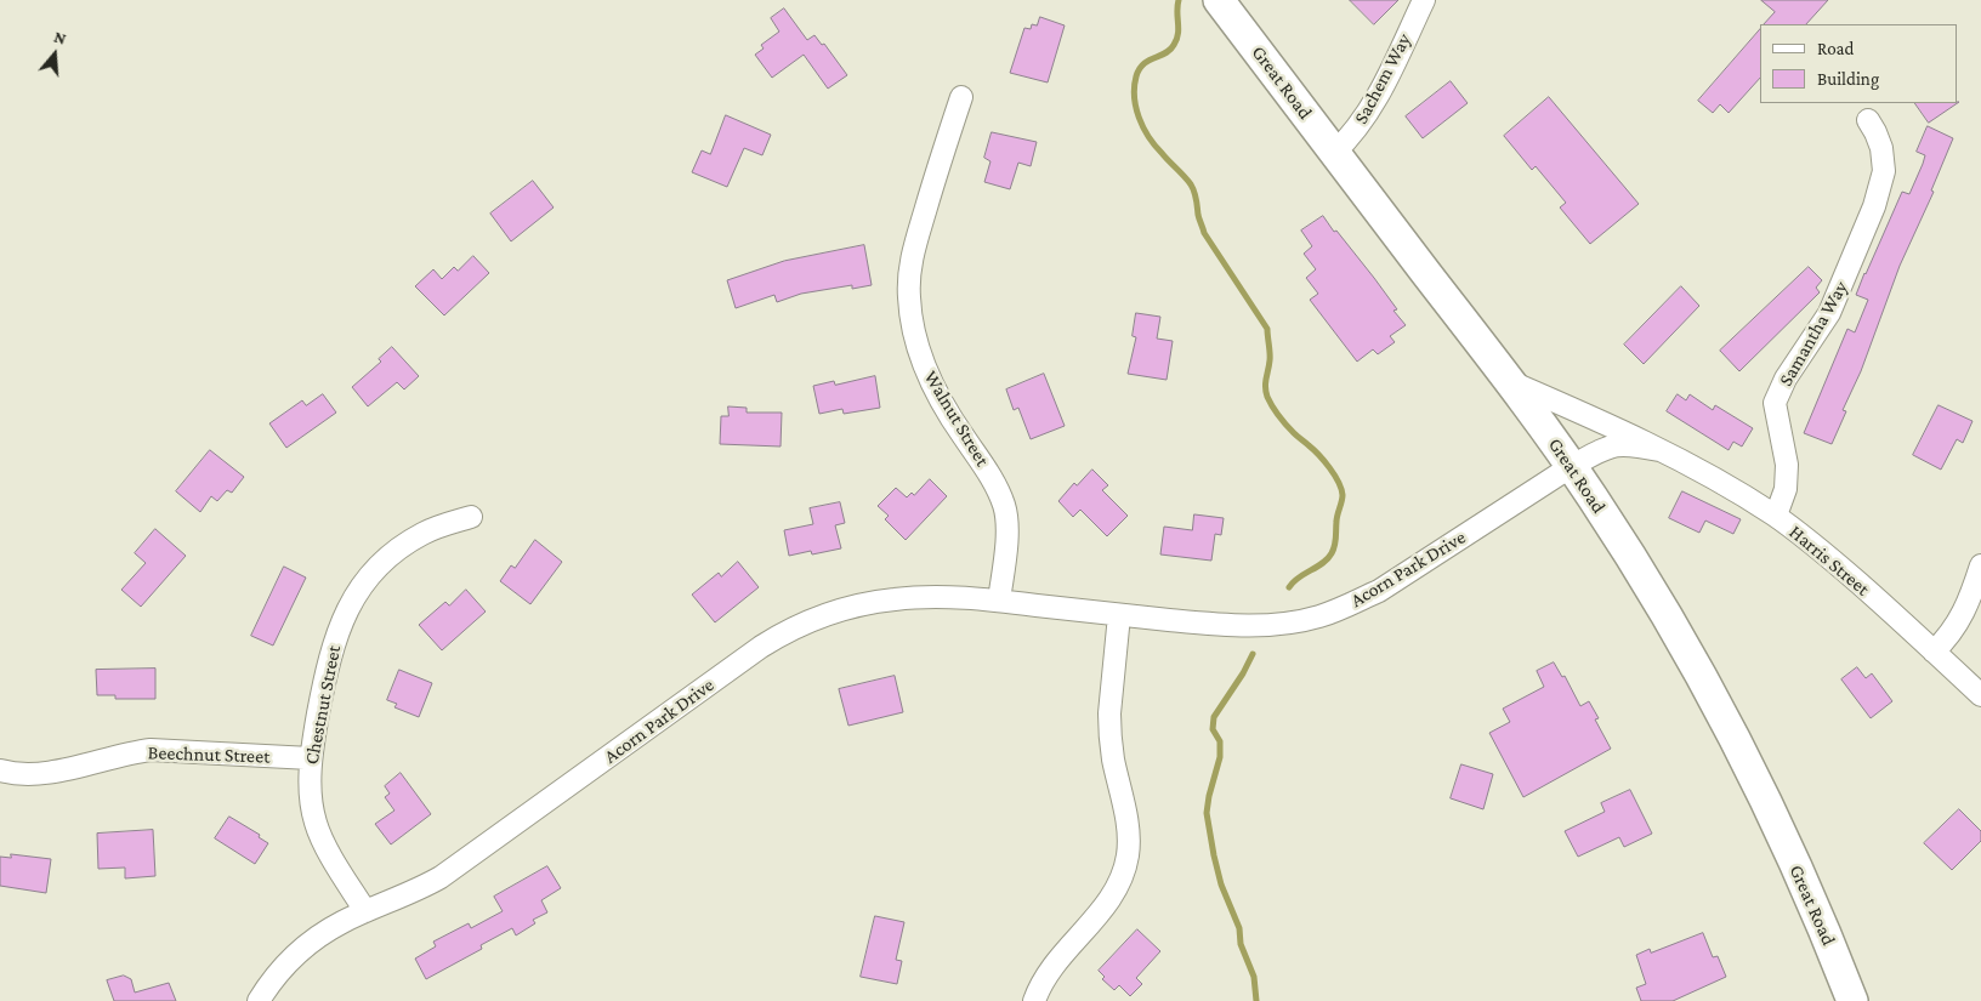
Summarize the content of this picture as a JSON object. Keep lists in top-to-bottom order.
{
  "streets": {
    "main road": ["Great Road"],
    "street": [
      "Sachem Way",
      "Samantha Way",
      "Walnut Street",
      "Harris Street",
      "Acorn Park Drive",
      "Chestnut Street",
      "Beechnut Street"
    ]
  },
  "crossings": [
    ["Sachem Way", "Great Road"],
    ["Great Road", "Harris Street"],
    ["Great Road", "Acorn Park Drive"],
    ["Samantha Way", "Harris Street"],
    ["Walnut Street", "Acorn Park Drive"],
    ["Harris Street", "Acorn Park Drive"],
    ["Acorn Park Drive", "Chestnut Street"],
    ["Chestnut Street", "Beechnut Street"]
  ],
  "legend": ["Road", "Building"],
  "north": "top"
}
